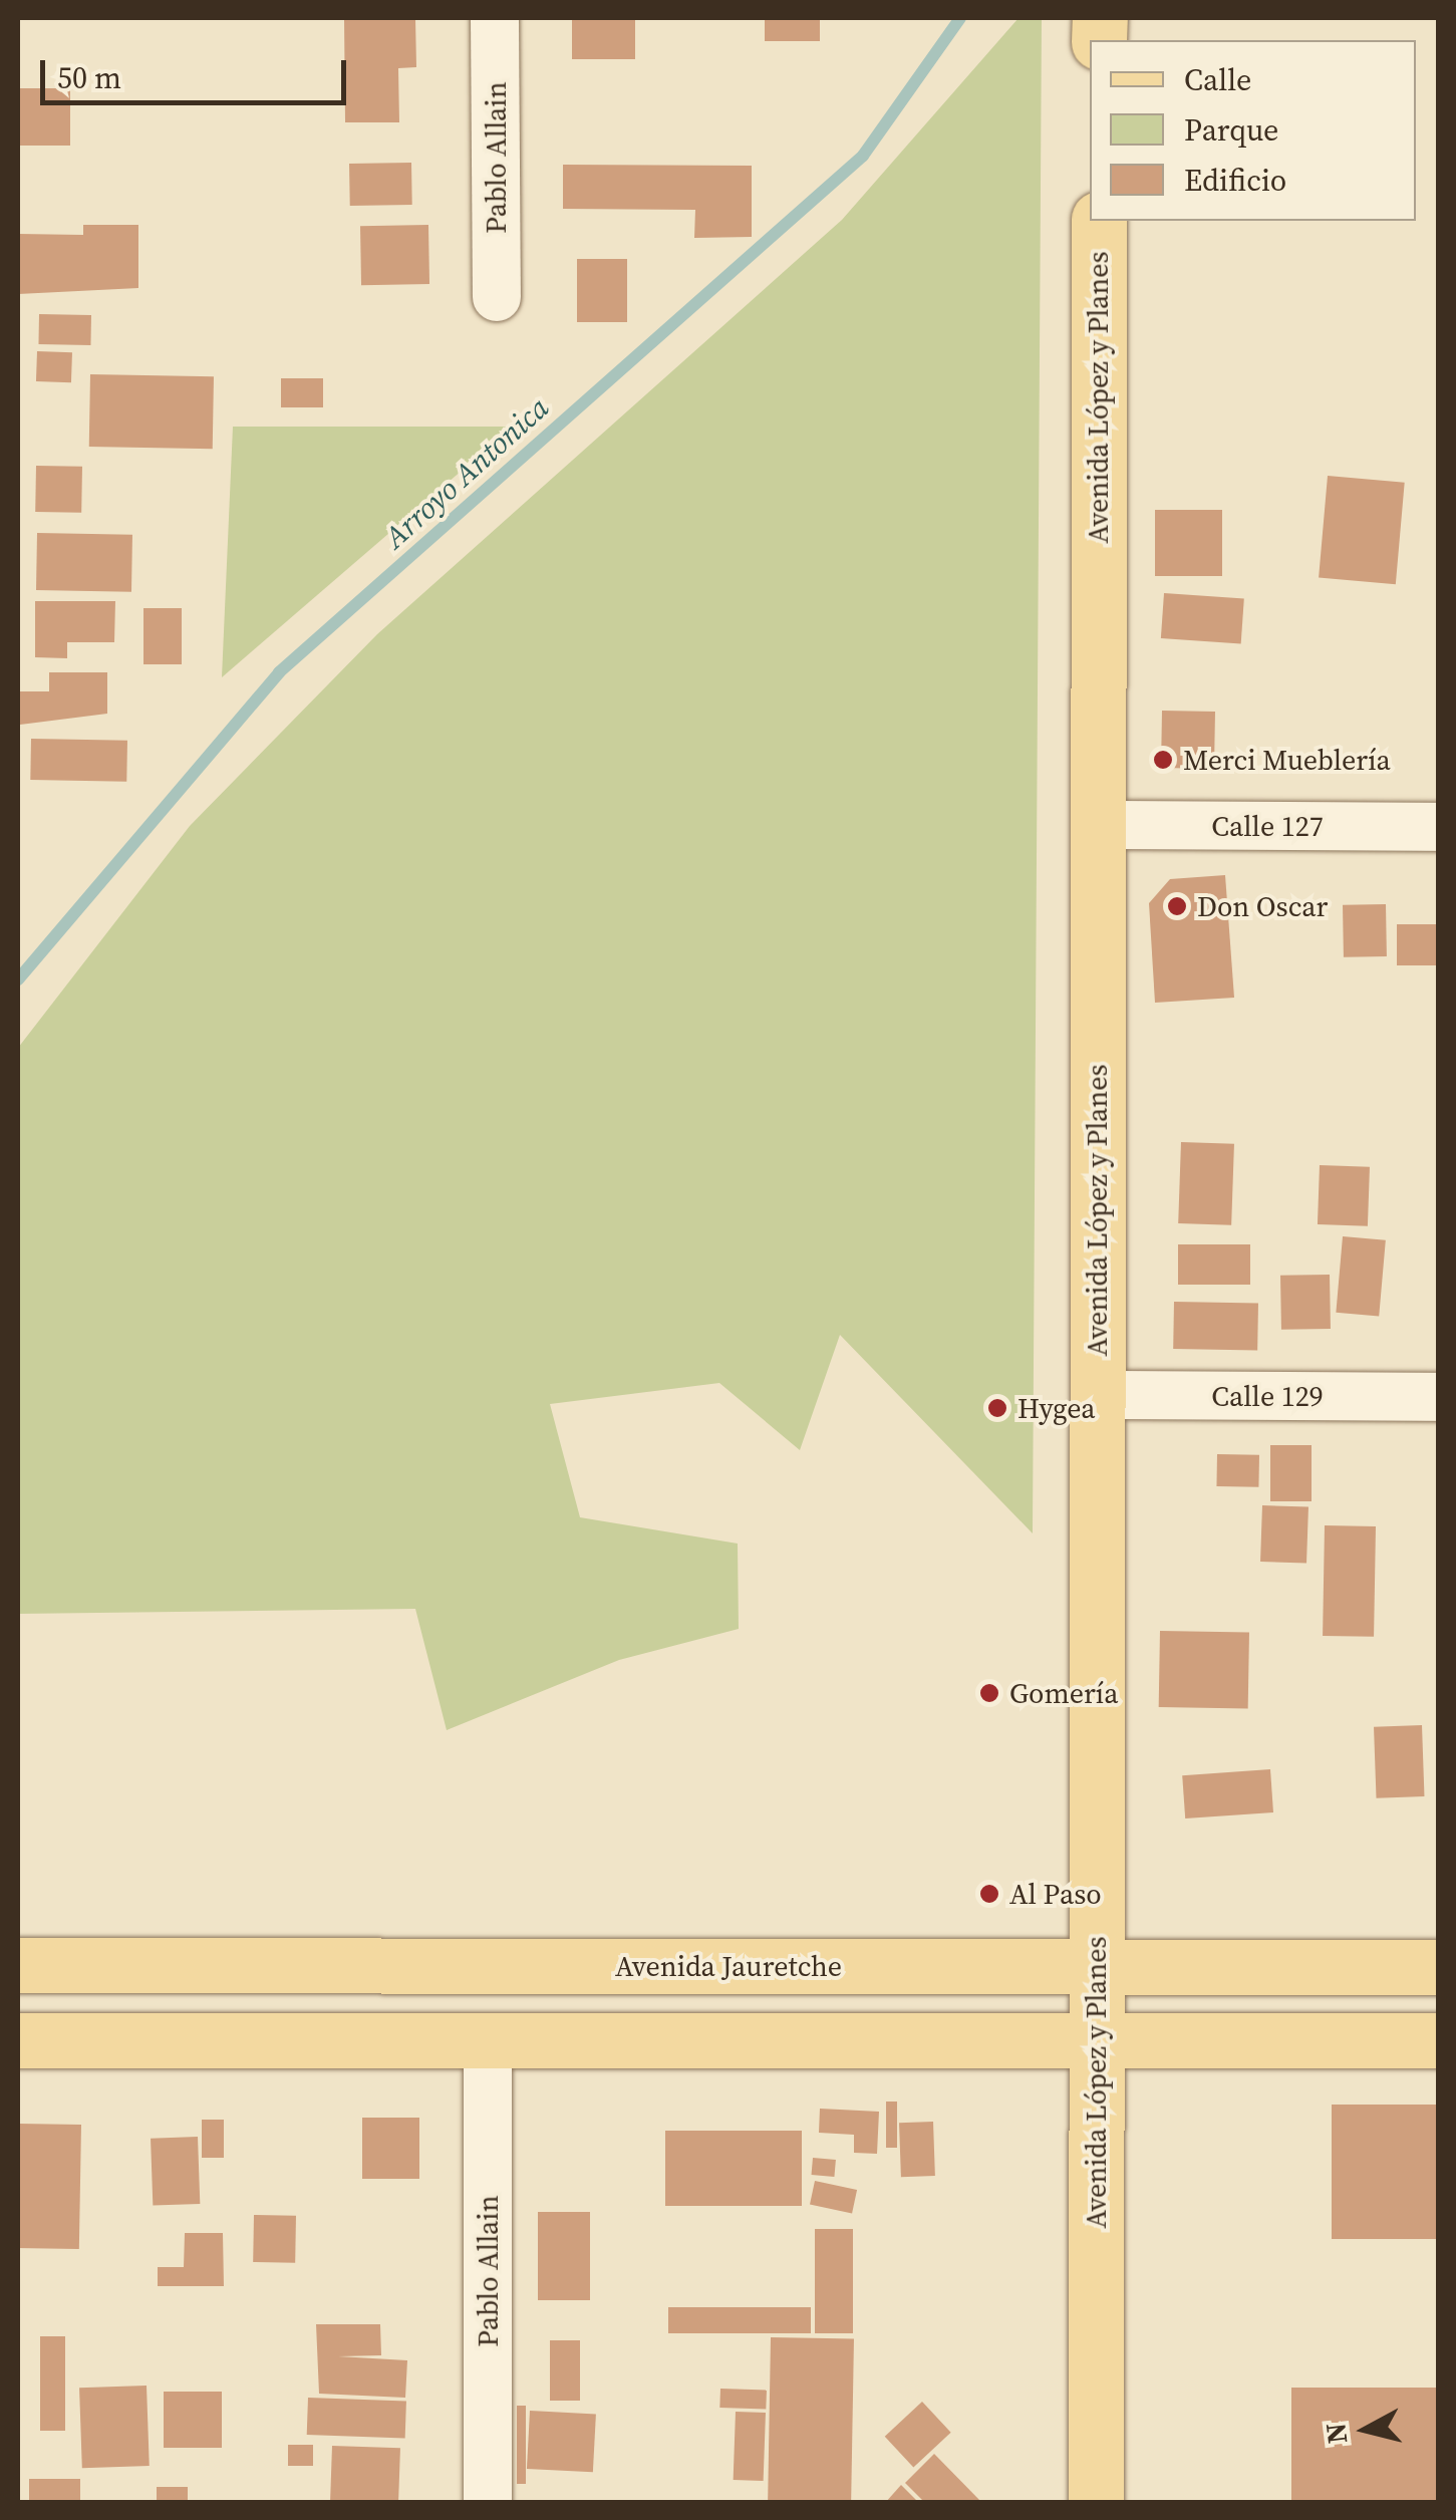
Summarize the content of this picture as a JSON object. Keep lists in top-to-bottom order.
{
  "streets": {
    "main road": ["Avenida López y Planes", "Avenida Jauretche"],
    "street": ["Pablo Allain", "Calle 127", "Calle 129"]
  },
  "crossings": [
    ["Avenida López y Planes", "Calle 127"],
    ["Avenida López y Planes", "Calle 129"],
    ["Avenida López y Planes", "Avenida Jauretche"]
  ],
  "water": ["Arroyo Antonica"],
  "places": [
    "Merci Mueblería",
    "Don Oscar",
    "Hygea",
    "Gomería",
    "Al Paso"
  ],
  "legend": ["Calle", "Parque", "Edificio"],
  "scale_bar": "50 m",
  "north": "left"
}
